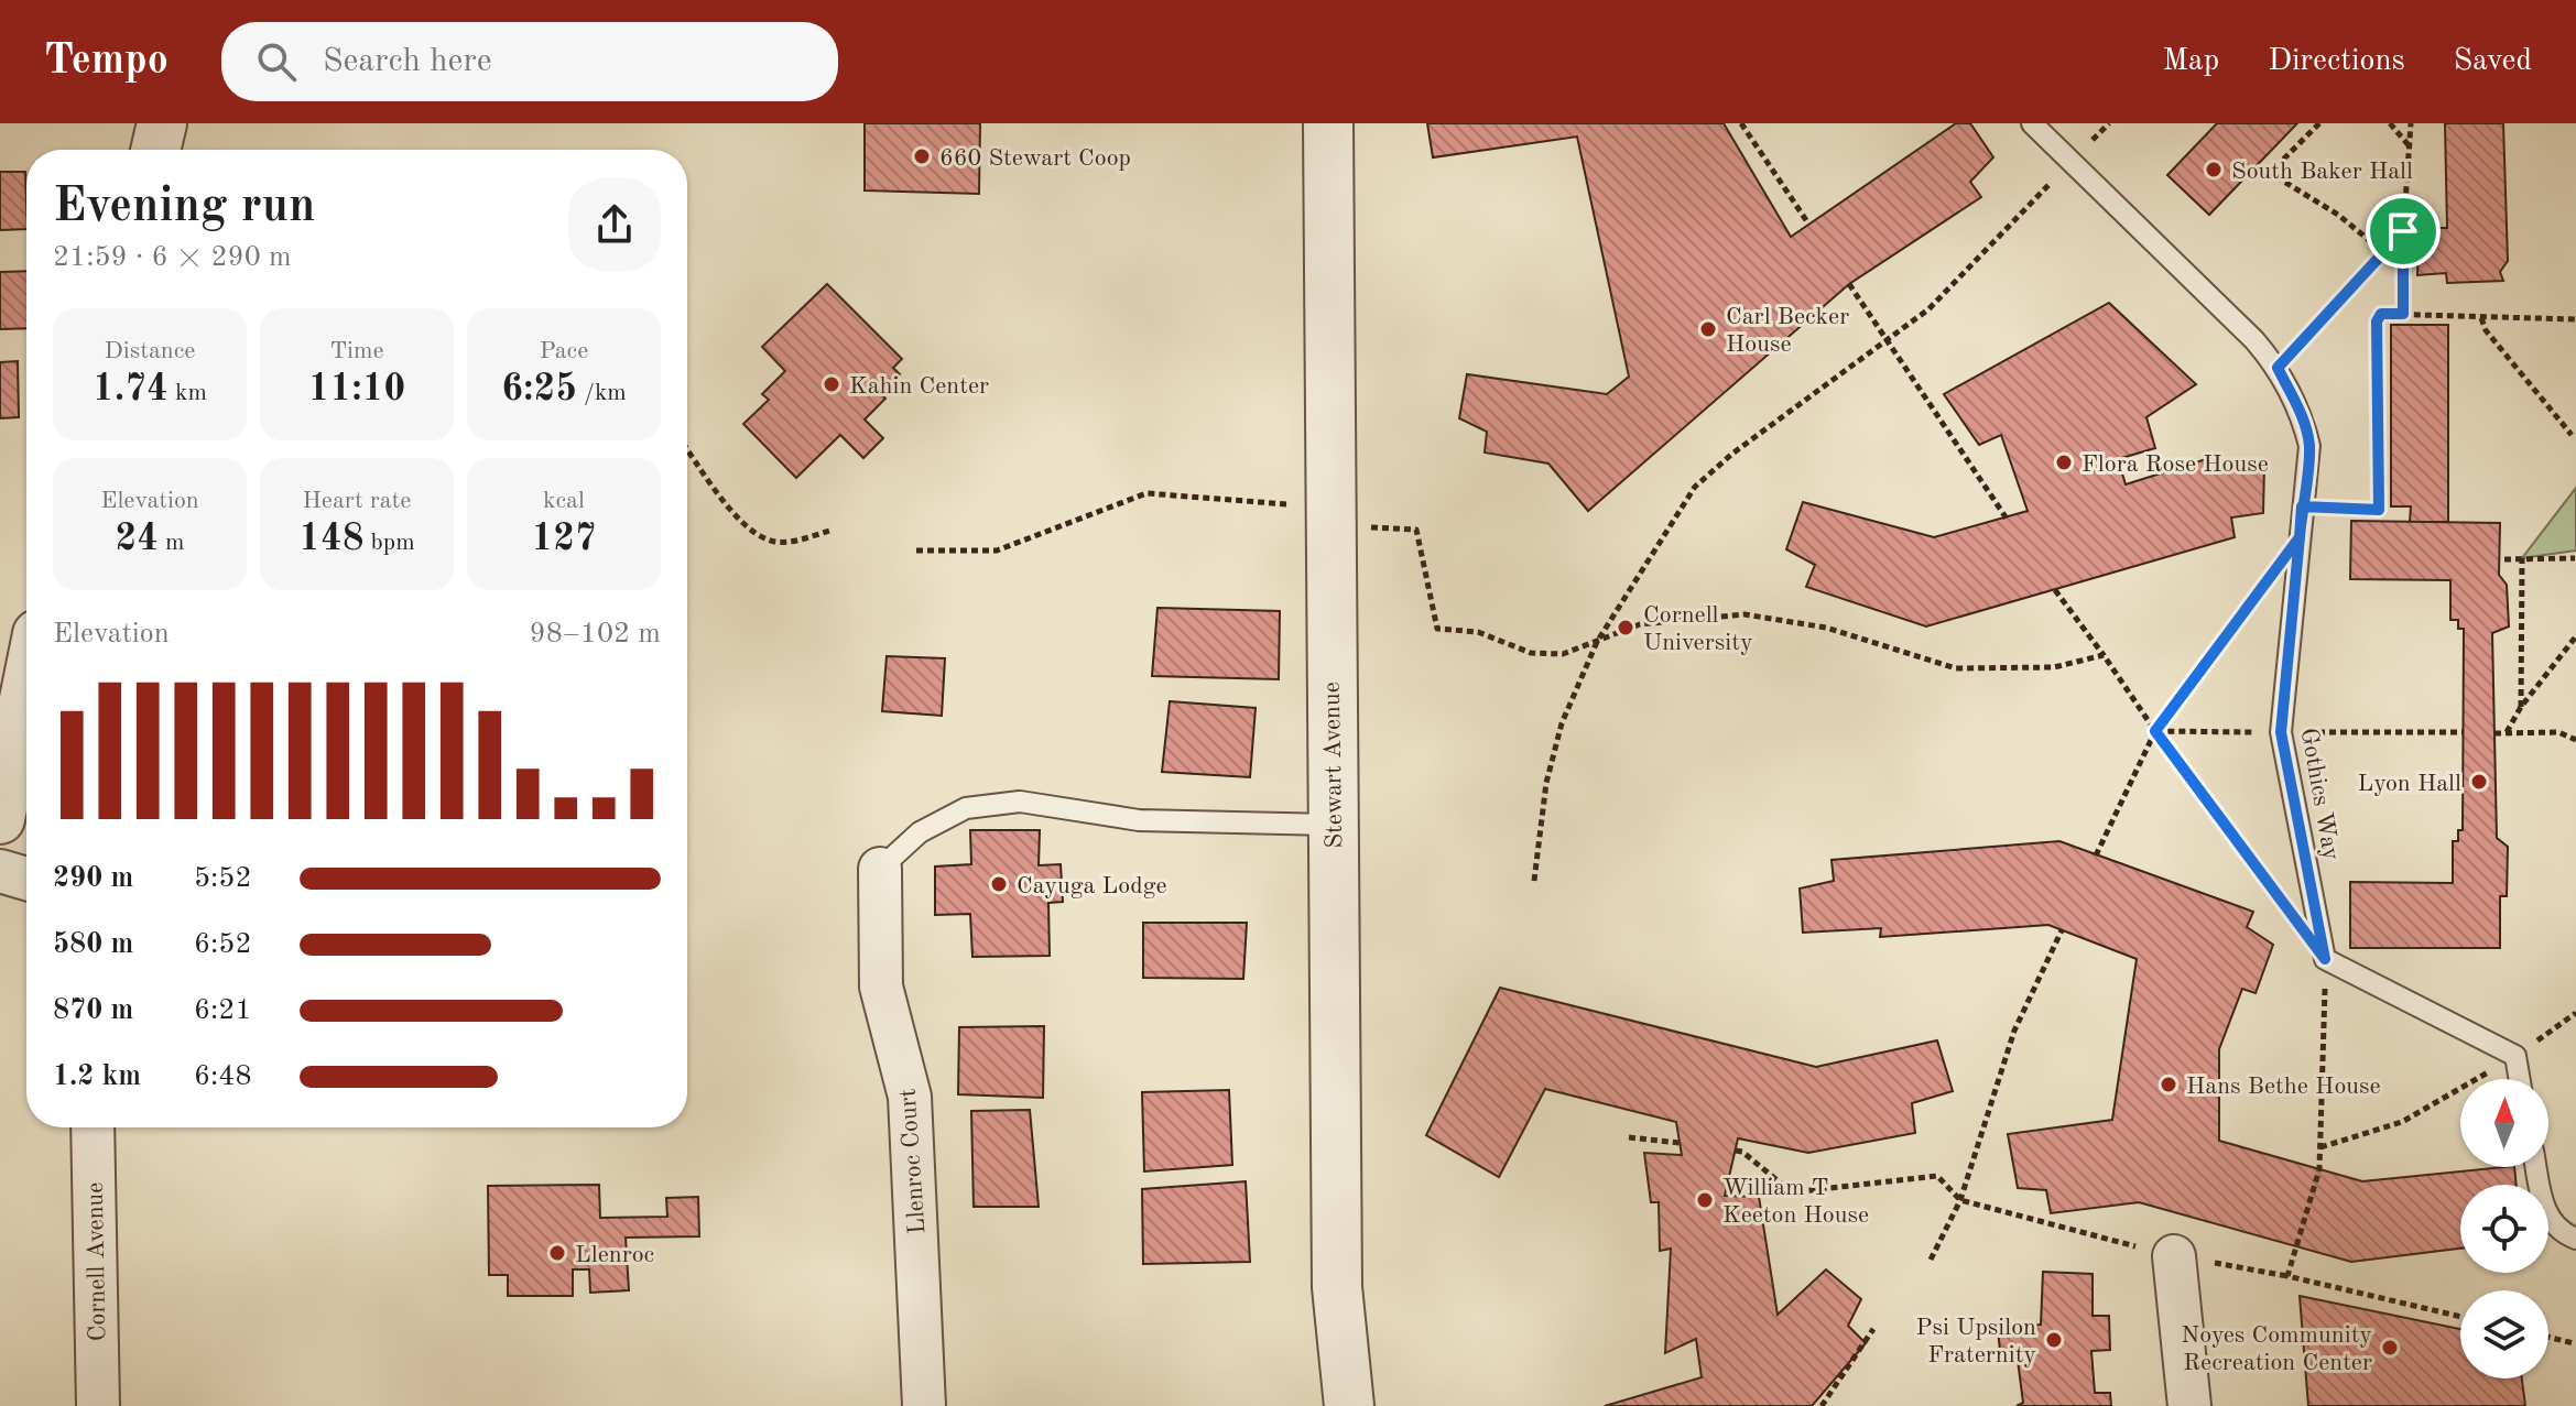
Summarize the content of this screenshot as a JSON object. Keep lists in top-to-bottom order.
{
  "streets": {
    "street": ["Stewart Avenue", "Llenroc Court", "Cornell Avenue"],
    "lane": ["Gothics Way"]
  },
  "places": [
    "660 Stewart Coop",
    "South Baker Hall",
    "Carl Becker House",
    "Kahin Center",
    "Flora Rose House",
    "Cornell University",
    "Lyon Hall",
    "Cayuga Lodge",
    "Hans Bethe House",
    "William T Keeton House",
    "Llenroc",
    "Psi Upsilon Fraternity",
    "Noyes Community Recreation Center"
  ],
  "north": "top",
  "page": {
    "header": "Tempo",
    "search": "Search here",
    "nav": ["Map", "Directions", "Saved"],
    "heading": ["Evening run", "21:59 · 6 × 290 m"],
    "stats": [
      ["Distance", "1.74 km"],
      ["Time", "11:10"],
      ["Pace", "6:25 /km"],
      ["Elevation", "24 m"],
      ["Heart rate", "148 bpm"],
      ["kcal", "127"]
    ],
    "chart": ["Elevation", "98–102 m"],
    "list": [
      {
        "name": "290 m",
        "note": "5:52"
      },
      {
        "name": "580 m",
        "note": "6:52"
      },
      {
        "name": "870 m",
        "note": "6:21"
      },
      {
        "name": "1.2 km",
        "note": "6:48"
      }
    ]
  }
}
